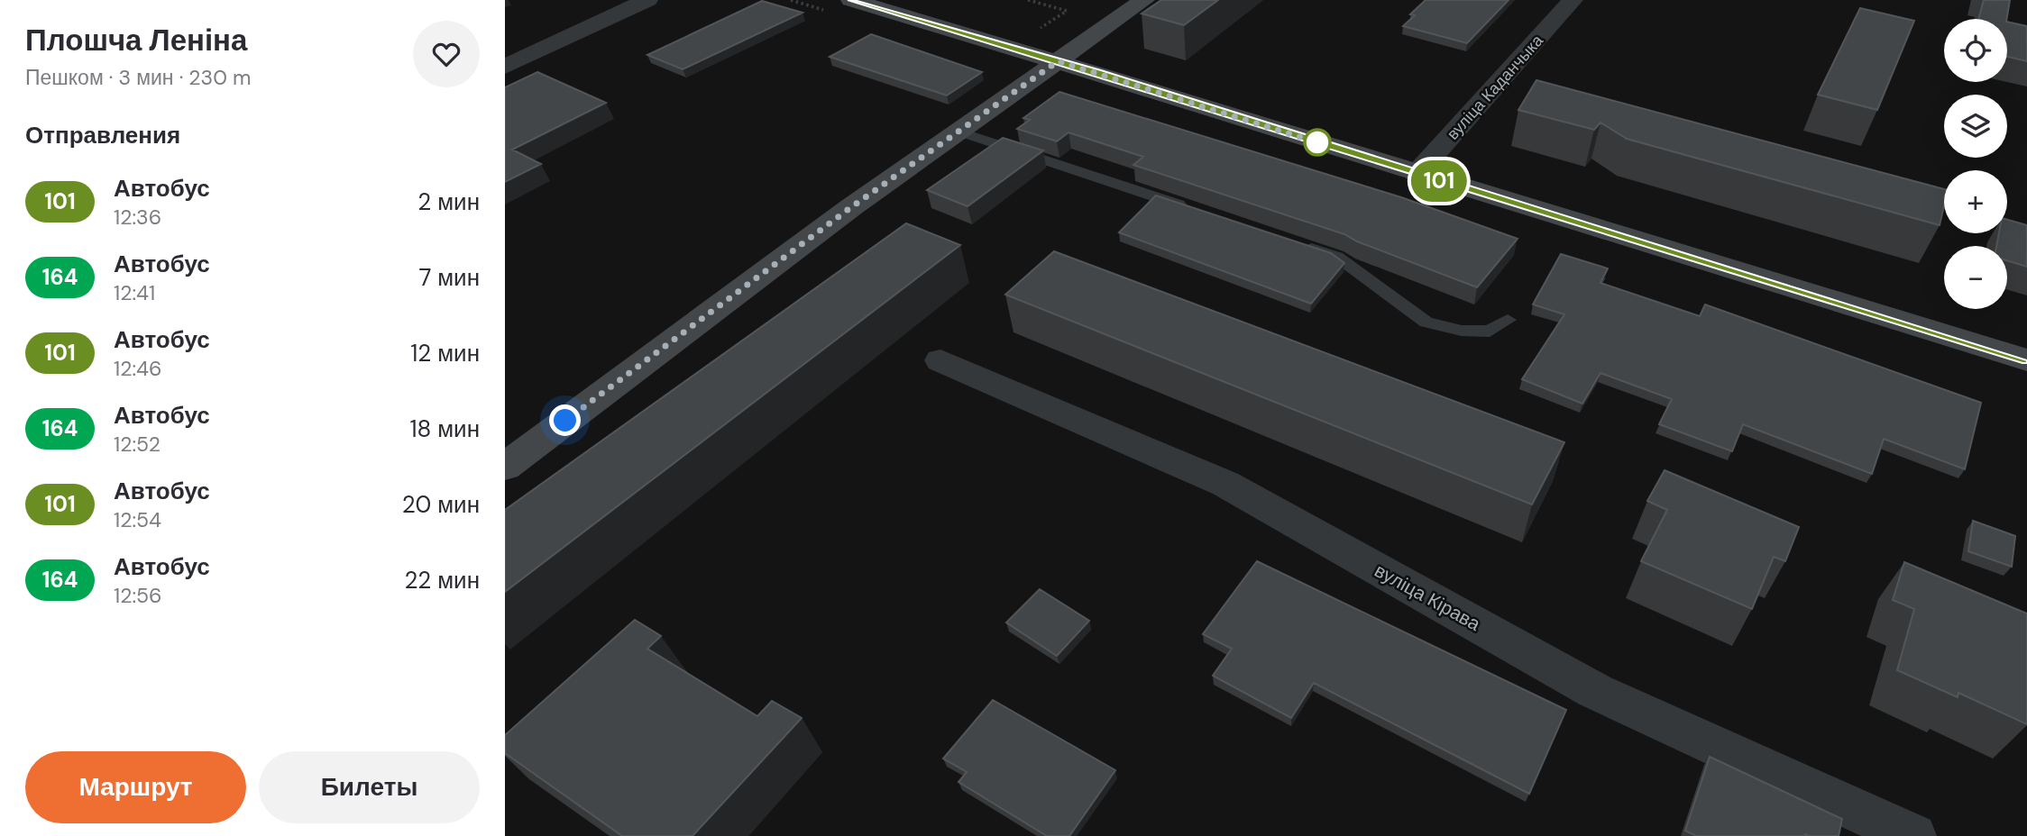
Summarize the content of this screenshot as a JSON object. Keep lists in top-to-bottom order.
{
  "streets": {
    "street": ["вуліца Каданчыка", "вуліца Кірава"]
  },
  "lines": ["bus line 101"],
  "page": {
    "heading": [
      ["Плошча Леніна", "Пешком · 3 мин · 230 m"],
      "Отправления"
    ],
    "on_map": "101",
    "map_buttons": ["+", "−"],
    "list": [
      {
        "mark": "101",
        "name": "Автобус",
        "note": "12:36",
        "value": "2 мин"
      },
      {
        "mark": "164",
        "name": "Автобус",
        "note": "12:41",
        "value": "7 мин"
      },
      {
        "mark": "101",
        "name": "Автобус",
        "note": "12:46",
        "value": "12 мин"
      },
      {
        "mark": "164",
        "name": "Автобус",
        "note": "12:52",
        "value": "18 мин"
      },
      {
        "mark": "101",
        "name": "Автобус",
        "note": "12:54",
        "value": "20 мин"
      },
      {
        "mark": "164",
        "name": "Автобус",
        "note": "12:56",
        "value": "22 мин"
      }
    ],
    "buttons": ["Маршрут", "Билеты"]
  }
}
